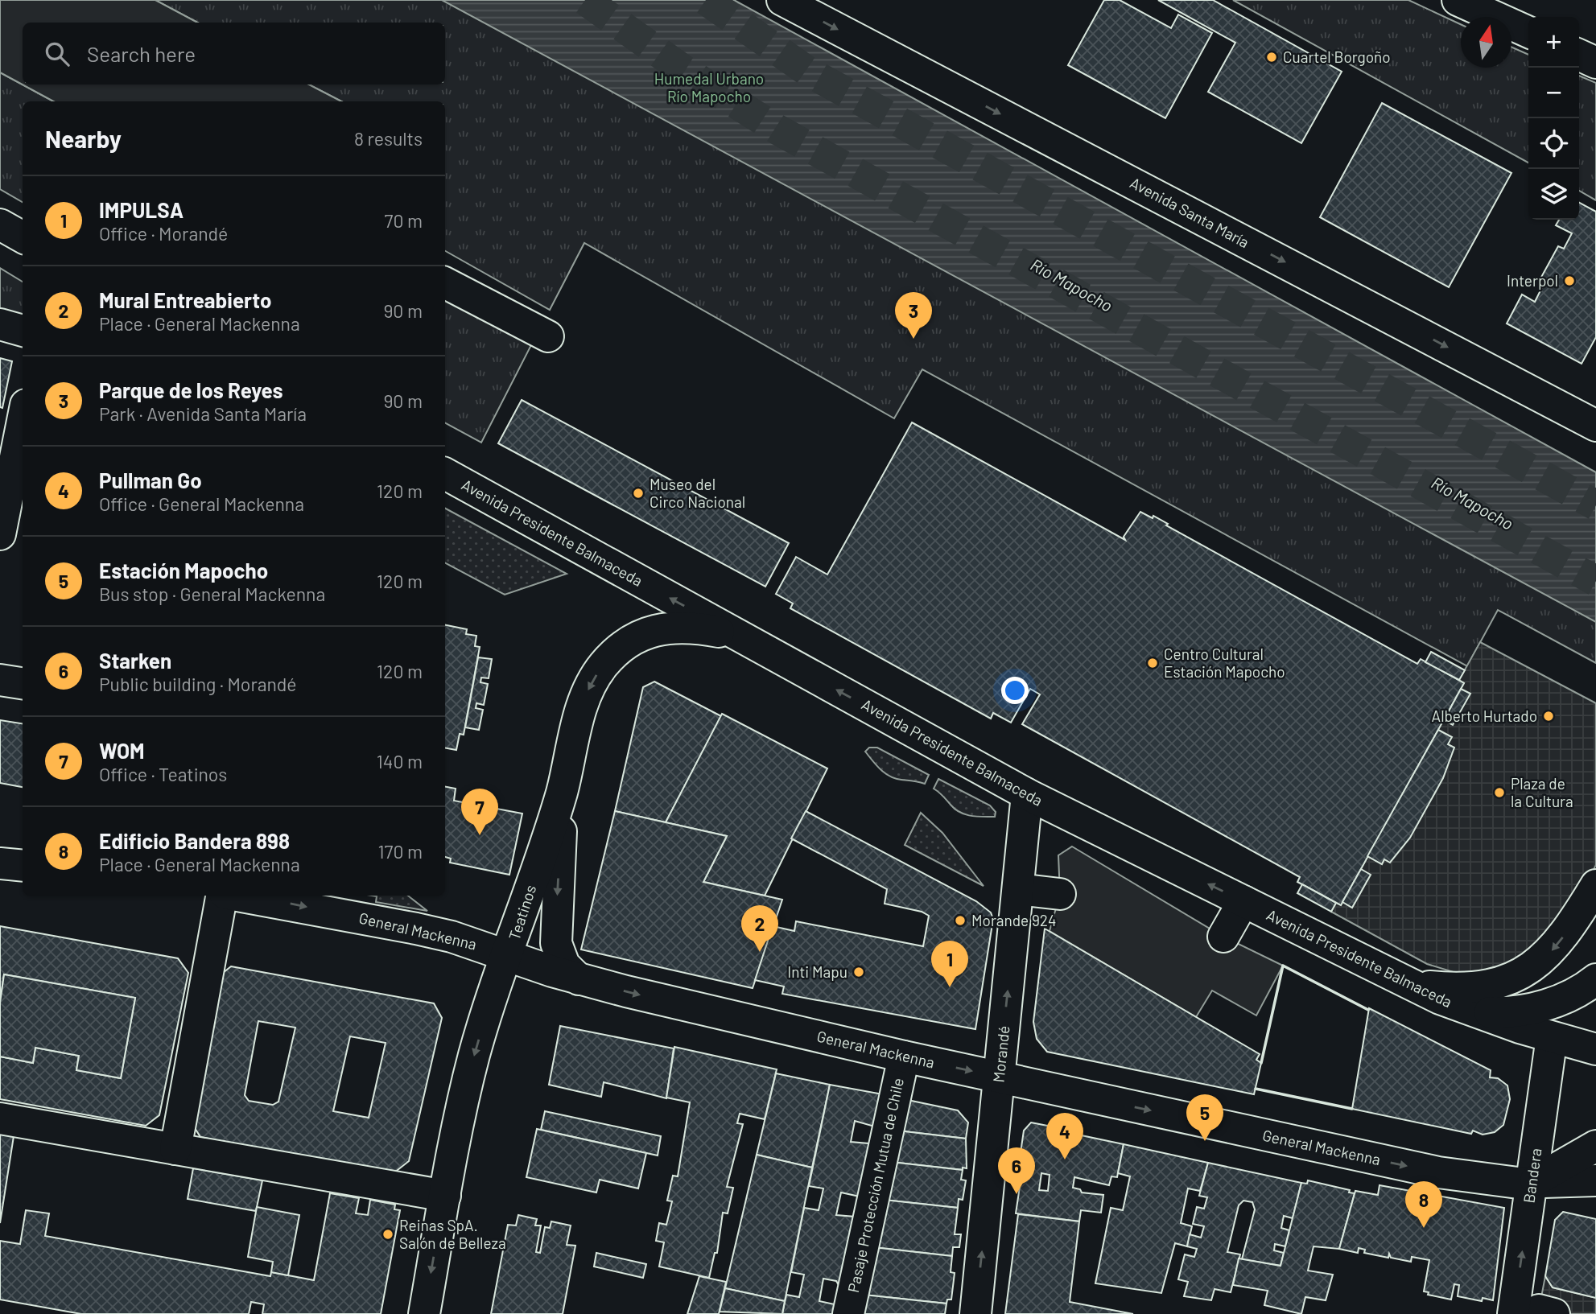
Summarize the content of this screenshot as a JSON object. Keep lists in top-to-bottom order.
{
  "streets": {
    "main road": [
      "Avenida Santa María",
      "Avenida Presidente Balmaceda",
      "Teatinos",
      "General Mackenna",
      "Morandé",
      "Bandera",
      "Pasaje Protección Mutua de Chile"
    ]
  },
  "crossings": [
    ["Avenida Presidente Balmaceda", "Teatinos"],
    ["Avenida Presidente Balmaceda", "Morandé"],
    ["Avenida Presidente Balmaceda", "Bandera"],
    ["Teatinos", "General Mackenna"],
    ["General Mackenna", "Morandé"],
    ["General Mackenna", "Bandera"],
    ["General Mackenna", "Pasaje Protección Mutua de Chile"]
  ],
  "one_way": [
    "Avenida Santa María",
    "Avenida Presidente Balmaceda",
    "Teatinos",
    "General Mackenna",
    "Morandé",
    "Bandera"
  ],
  "water": ["Río Mapocho"],
  "parks": ["Humedal Urbano Río Mapocho"],
  "places": [
    "Cuartel Borgoño",
    "Interpol",
    "Museo del Circo Nacional",
    "Centro Cultural Estación Mapocho",
    "Alberto Hurtado",
    "Plaza de la Cultura",
    "Morande 924",
    "Inti Mapu",
    "Reinas SpA. Salón de Belleza"
  ],
  "north": "top",
  "page": {
    "map_buttons": ["+", "−"],
    "search": "Search here",
    "heading": ["Nearby", "8 results"],
    "list": [
      {
        "mark": "1",
        "name": "IMPULSA",
        "note": "Office · Morandé",
        "value": "70 m"
      },
      {
        "mark": "2",
        "name": "Mural Entreabierto",
        "note": "Place · General Mackenna",
        "value": "90 m"
      },
      {
        "mark": "3",
        "name": "Parque de los Reyes",
        "note": "Park · Avenida Santa María",
        "value": "90 m"
      },
      {
        "mark": "4",
        "name": "Pullman Go",
        "note": "Office · General Mackenna",
        "value": "120 m"
      },
      {
        "mark": "5",
        "name": "Estación Mapocho",
        "note": "Bus stop · General Mackenna",
        "value": "120 m"
      },
      {
        "mark": "6",
        "name": "Starken",
        "note": "Public building · Morandé",
        "value": "120 m"
      },
      {
        "mark": "7",
        "name": "WOM",
        "note": "Office · Teatinos",
        "value": "140 m"
      },
      {
        "mark": "8",
        "name": "Edificio Bandera 898",
        "note": "Place · General Mackenna",
        "value": "170 m"
      }
    ],
    "pins": [
      "3",
      "7",
      "2",
      "1",
      "5",
      "4",
      "6",
      "8"
    ]
  }
}
